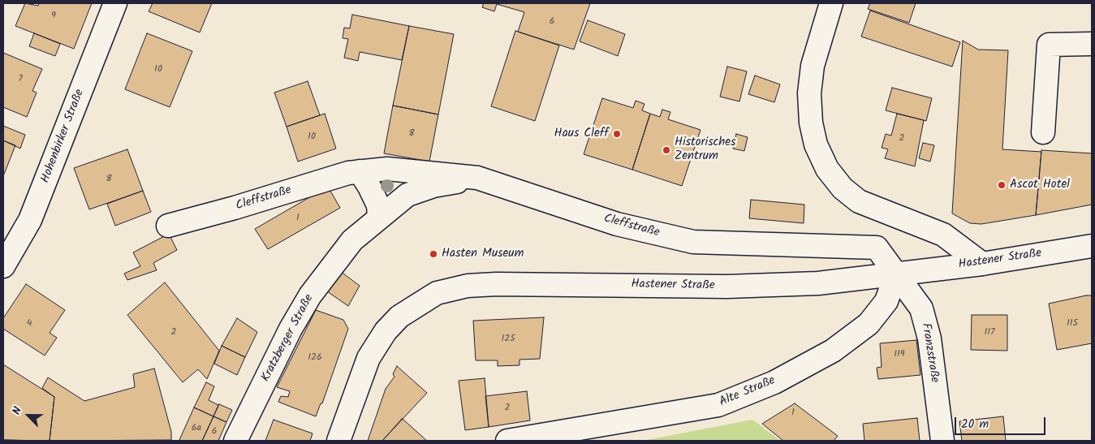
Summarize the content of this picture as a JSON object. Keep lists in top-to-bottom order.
{
  "streets": {
    "street": [
      "Hohenbirker Straße",
      "Cleffstraße",
      "Hastener Straße",
      "Kratzberger Straße",
      "Franzstraße",
      "Alte Straße"
    ]
  },
  "crossings": [
    ["Cleffstraße", "Hastener Straße"],
    ["Cleffstraße", "Kratzberger Straße"],
    ["Cleffstraße", "Franzstraße"],
    ["Cleffstraße", "Alte Straße"],
    ["Hastener Straße", "Franzstraße"],
    ["Hastener Straße", "Alte Straße"],
    ["Franzstraße", "Alte Straße"]
  ],
  "places": [
    "Haus Cleff",
    "Historisches Zentrum",
    "Ascot Hotel",
    "Hasten Museum"
  ],
  "house_numbers": [
    "9",
    "6",
    "10",
    "7",
    "8",
    "10",
    "2",
    "8",
    "1",
    "4",
    "115",
    "2",
    "117",
    "125",
    "119",
    "126",
    "2",
    "1",
    "6a",
    "6"
  ],
  "scale_bar": "20 m",
  "north": "top left"
}
